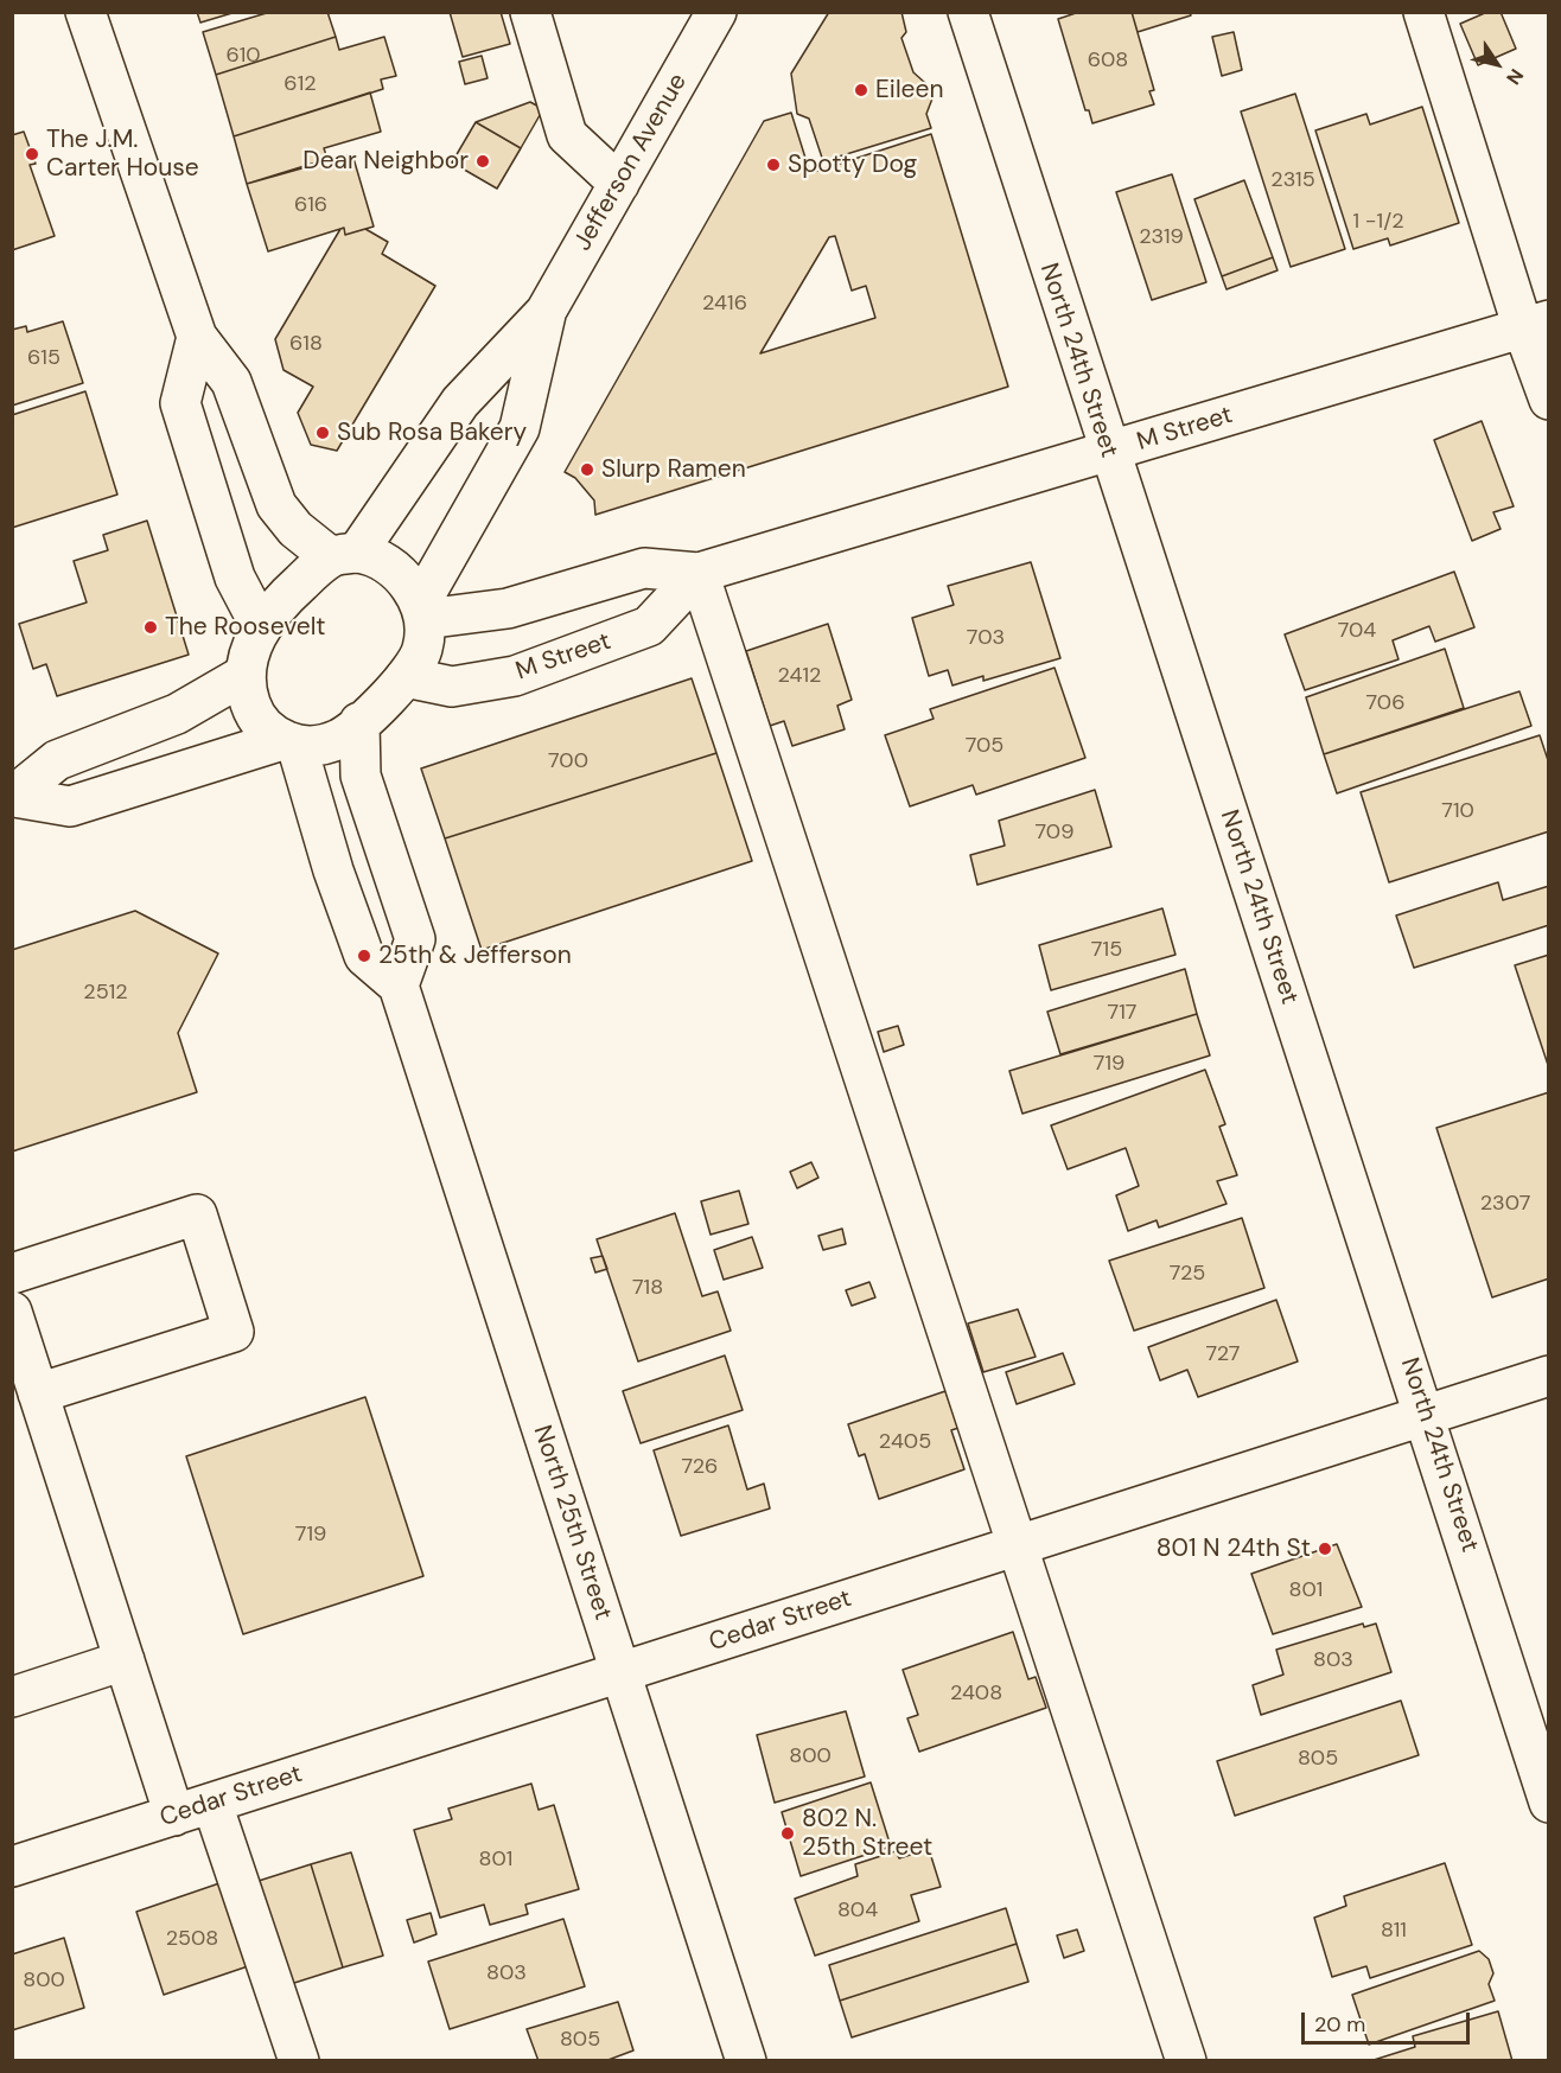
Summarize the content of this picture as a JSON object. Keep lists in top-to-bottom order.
{
  "streets": {
    "street": [
      "Jefferson Avenue",
      "North 24th Street",
      "M Street",
      "North 25th Street",
      "Cedar Street"
    ]
  },
  "crossings": [
    ["Jefferson Avenue", "M Street"],
    ["North 24th Street", "M Street"],
    ["North 24th Street", "Cedar Street"],
    ["North 25th Street", "Cedar Street"]
  ],
  "places": [
    "Eileen",
    "The J.M. Carter House",
    "Dear Neighbor",
    "Spotty Dog",
    "Sub Rosa Bakery",
    "Slurp Ramen",
    "The Roosevelt",
    "25th & Jefferson",
    "801 N 24th St",
    "802 N. 25th Street"
  ],
  "house_numbers": [
    "610",
    "608",
    "612",
    "2315",
    "616",
    "1 -1/2",
    "2319",
    "2416",
    "618",
    "615",
    "704",
    "703",
    "2412",
    "706",
    "705",
    "700",
    "710",
    "709",
    "715",
    "2512",
    "717",
    "719",
    "2307",
    "725",
    "718",
    "727",
    "2405",
    "726",
    "719",
    "801",
    "803",
    "2408",
    "800",
    "805",
    "801",
    "804",
    "811",
    "2508",
    "803",
    "800",
    "805"
  ],
  "scale_bar": "20 m",
  "north": "bottom right"
}
